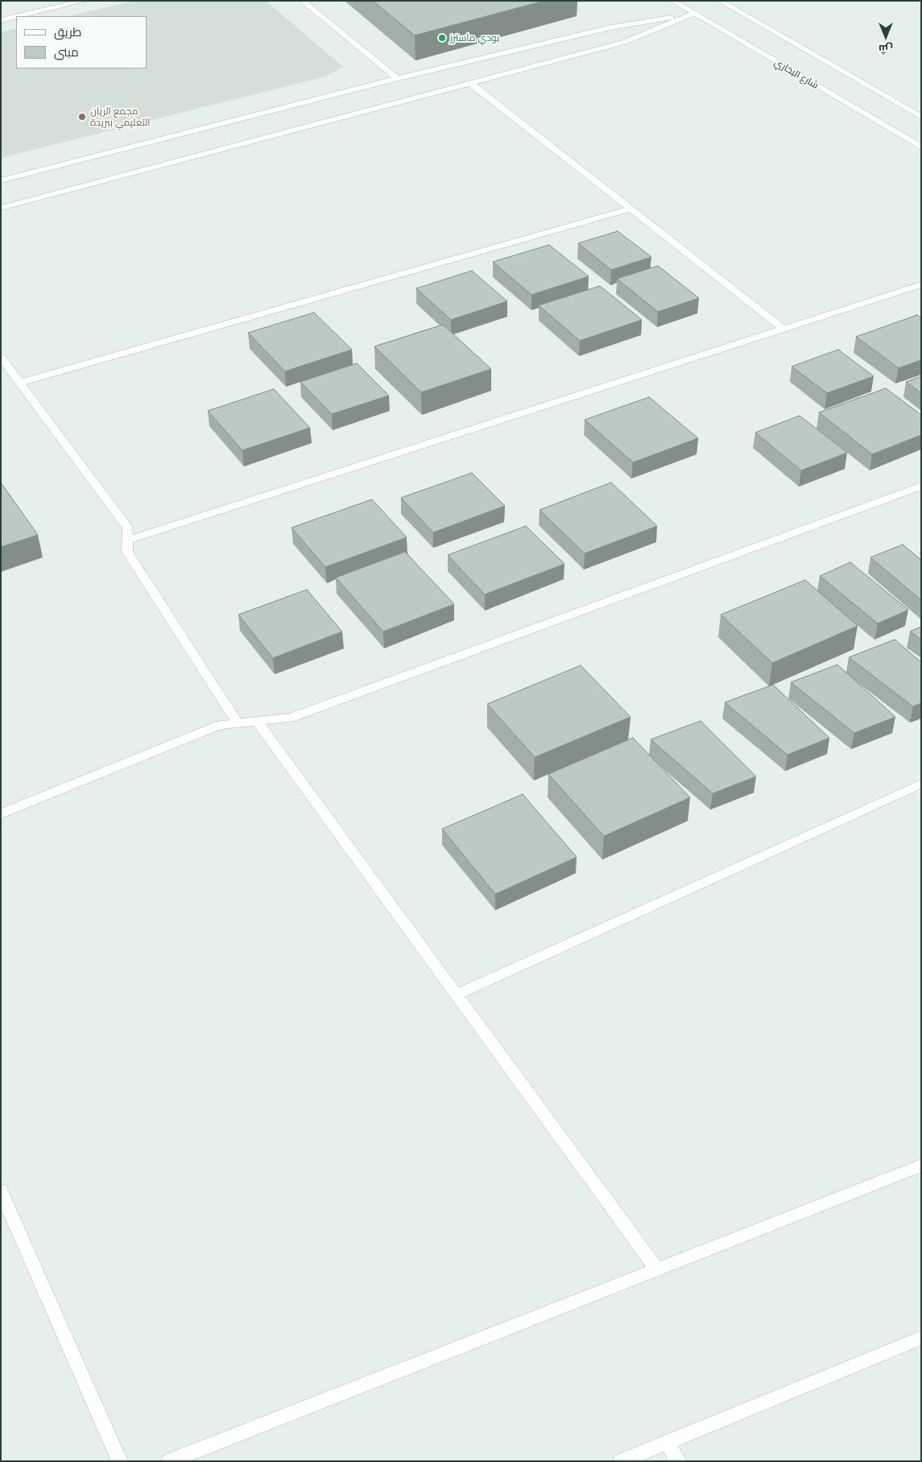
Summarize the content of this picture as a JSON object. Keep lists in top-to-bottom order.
{
  "streets": {
    "street": ["شارع البخاري"]
  },
  "places": ["بودي ماسترز", "مجمع الريان التعليمي ببريدة"],
  "legend": ["طريق", "مبنى"],
  "north": "bottom"
}
